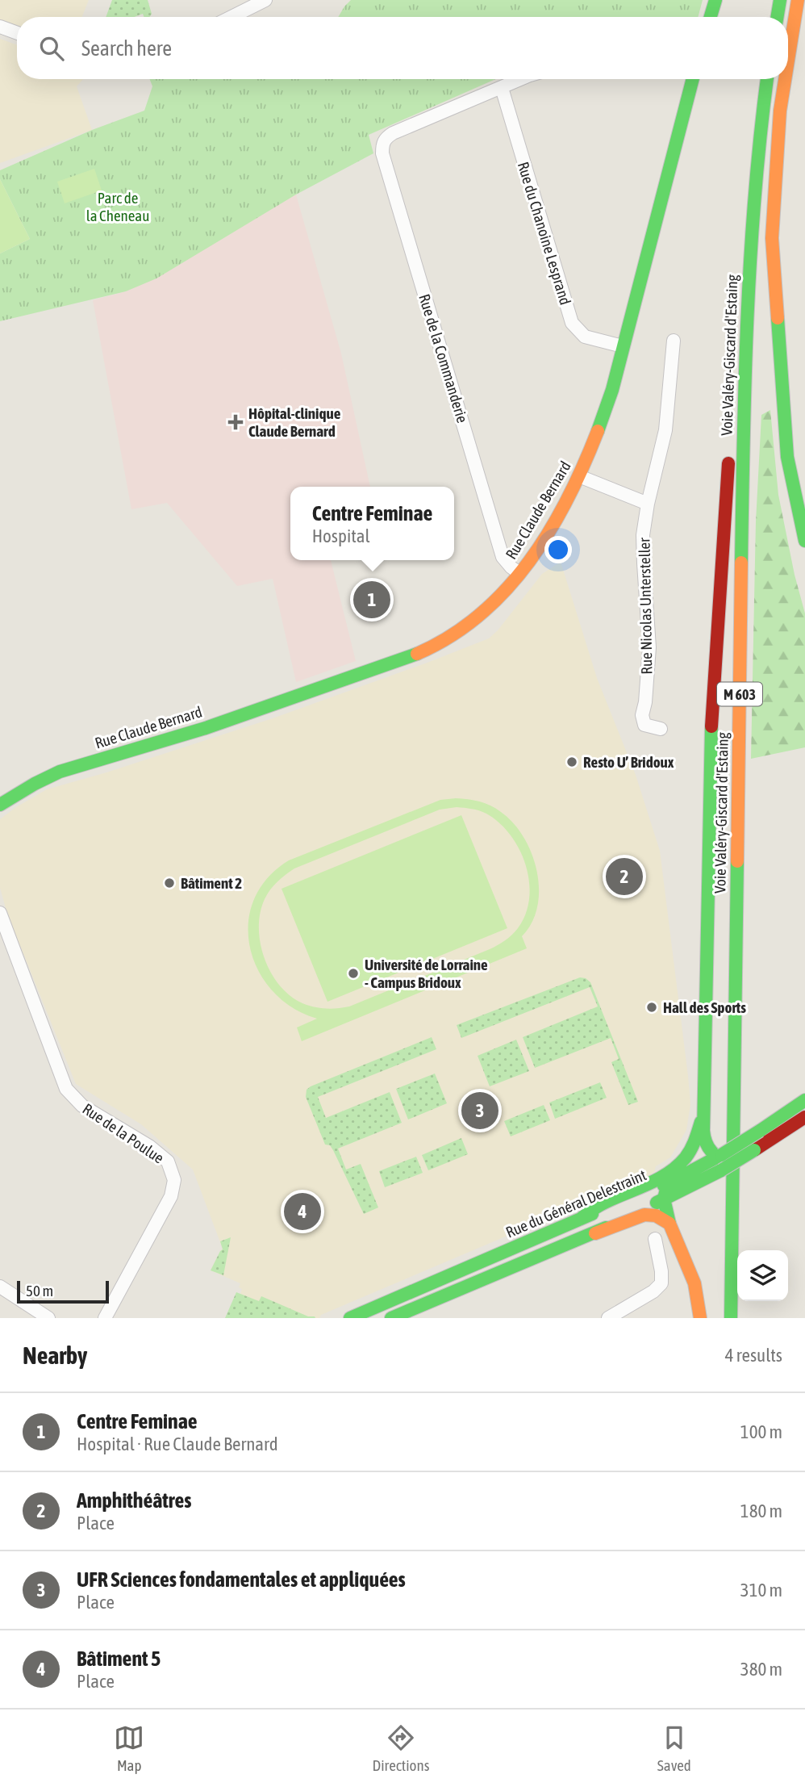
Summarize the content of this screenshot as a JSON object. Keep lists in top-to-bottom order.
{
  "streets": {
    "main road": [
      "Voie Valéry-Giscard d'Estaing",
      "Rue Claude Bernard",
      "M 603",
      "Rue du Général Delestraint"
    ],
    "street": [
      "Rue du Chanoine Lesprand",
      "Rue de la Commanderie",
      "Rue Nicolas Untersteller",
      "Rue de la Poulue"
    ]
  },
  "crossings": [
    ["Rue du Chanoine Lesprand", "Rue de la Commanderie"],
    ["Rue du Chanoine Lesprand", "Rue Claude Bernard"],
    ["Rue de la Commanderie", "Rue Claude Bernard"]
  ],
  "parks": ["Parc de la Cheneau"],
  "places": {
    "health": ["Hôpital-clinique Claude Bernard"],
    "other": [
      "Resto U’ Bridoux",
      "Bâtiment 2",
      "Université de Lorraine - Campus Bridoux",
      "Hall des Sports"
    ]
  },
  "scale_bar": "50 m",
  "page": {
    "search": "Search here",
    "popup": ["Centre Feminae", "Hospital"],
    "pins": [
      "1",
      "2",
      "3",
      "4"
    ],
    "scale": "50 m",
    "heading": ["Nearby", "4 results"],
    "list": [
      {
        "mark": "1",
        "name": "Centre Feminae",
        "note": "Hospital · Rue Claude Bernard",
        "value": "100 m"
      },
      {
        "mark": "2",
        "name": "Amphithéâtres",
        "note": "Place",
        "value": "180 m"
      },
      {
        "mark": "3",
        "name": "UFR Sciences fondamentales et appliquées",
        "note": "Place",
        "value": "310 m"
      },
      {
        "mark": "4",
        "name": "Bâtiment 5",
        "note": "Place",
        "value": "380 m"
      }
    ],
    "nav": ["Map", "Directions", "Saved"]
  }
}
